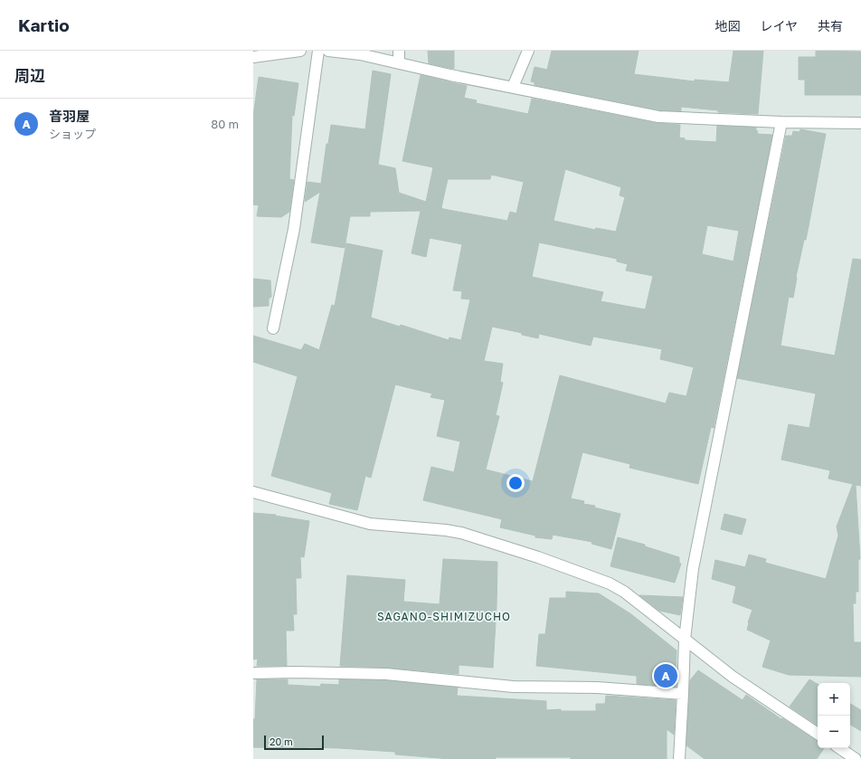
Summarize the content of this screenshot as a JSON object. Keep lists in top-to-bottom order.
{
  "districts": ["SAGANO-SHIMIZUCHO"],
  "scale_bar": "20 m",
  "page": {
    "header": "Kartio",
    "nav": ["地図", "レイヤ", "共有"],
    "heading": "周辺",
    "list": [
      {
        "mark": "A",
        "name": "音羽屋",
        "note": "ショップ",
        "value": "80 m"
      }
    ],
    "pins": "A",
    "map_buttons": ["+", "−"],
    "scale": "20 m"
  }
}
